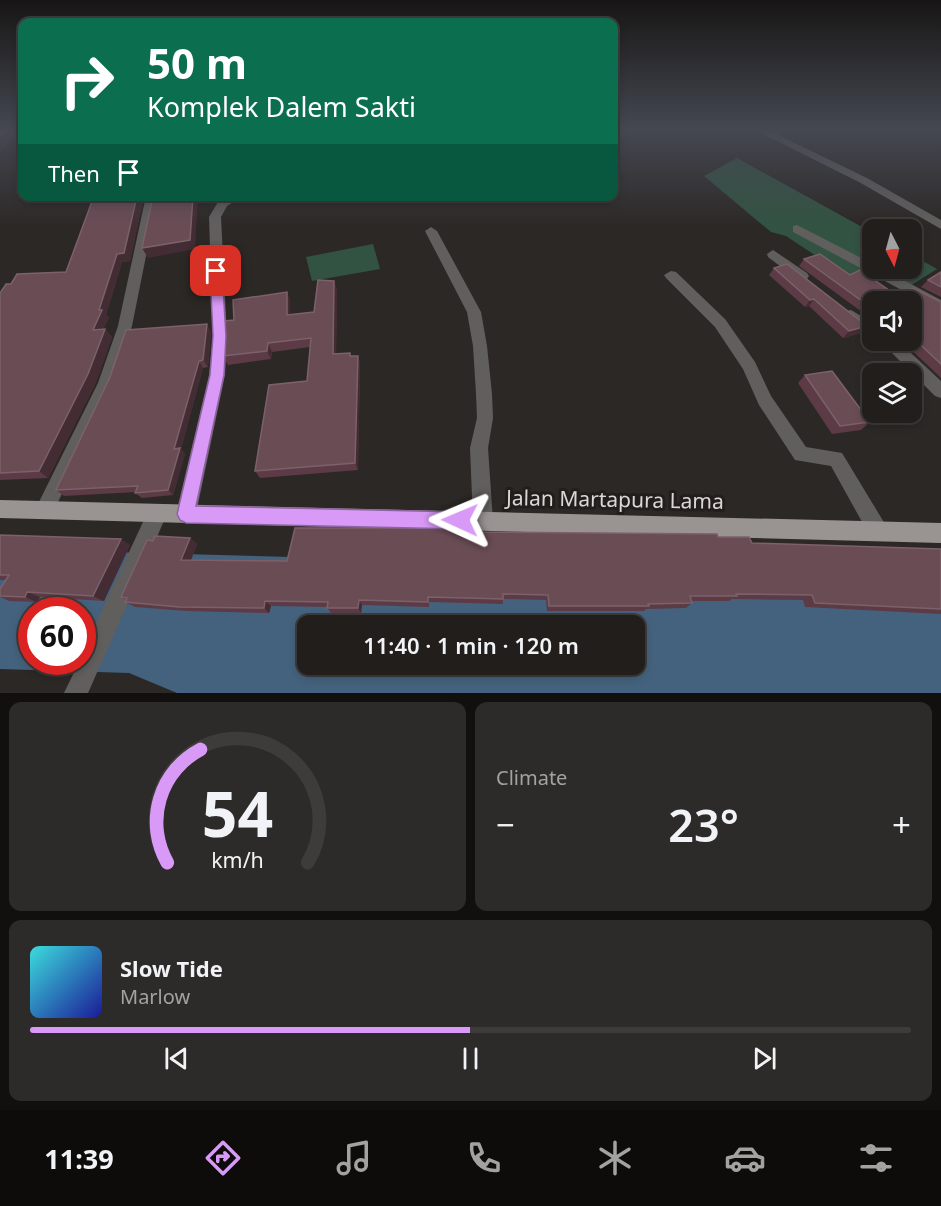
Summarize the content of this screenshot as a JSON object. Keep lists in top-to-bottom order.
{
  "streets": {
    "main road": ["Jalan Martapura Lama"]
  },
  "north": "bottom",
  "page": {
    "turn": ["50 m", "Komplek Dalem Sakti"],
    "then": "Then",
    "limit": "60",
    "trip": "11:40 · 1 min · 120 m",
    "tile": "Climate",
    "heat": ["−", "23°", "+"],
    "song": ["Slow Tide", "Marlow"],
    "tabs": "11:39",
    "gauge": ["54", "km/h"]
  }
}
